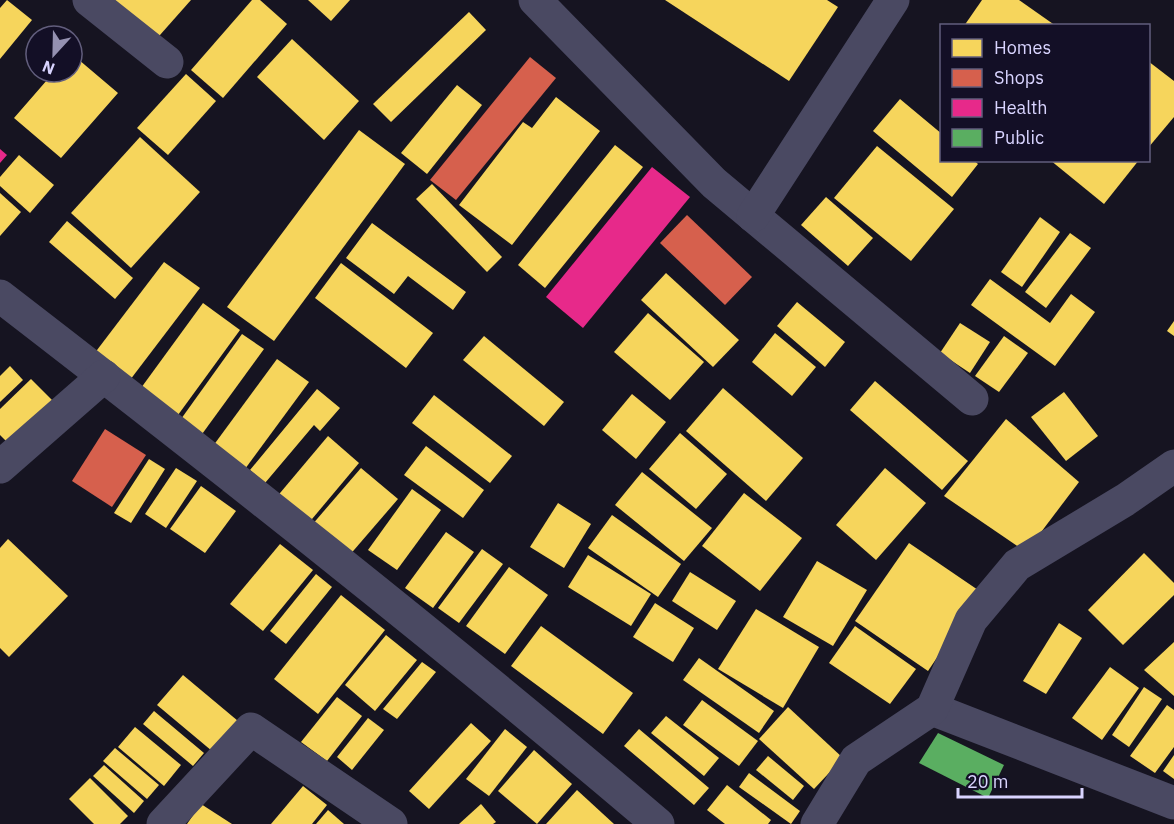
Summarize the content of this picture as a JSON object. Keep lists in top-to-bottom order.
{
  "legend": [
    "Homes",
    "Shops",
    "Health",
    "Public"
  ],
  "scale_bar": "20 m",
  "north": "bottom"
}
